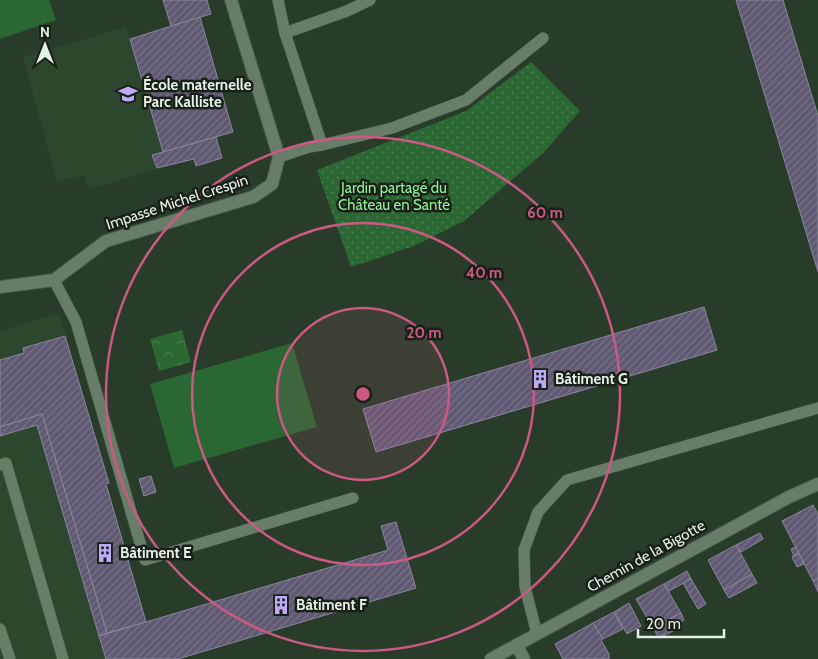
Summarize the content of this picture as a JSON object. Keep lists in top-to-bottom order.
{
  "streets": {
    "street": ["Impasse Michel Crespin", "Chemin de la Bigotte"]
  },
  "parks": ["Jardin partagé du Château en Santé"],
  "places": {
    "school or university": ["École maternelle Parc Kalliste"],
    "building": ["Bâtiment G", "Bâtiment E", "Bâtiment F"]
  },
  "scale_bar": "20 m",
  "north": "top",
  "rings": ["60 m", "40 m", "20 m"]
}
